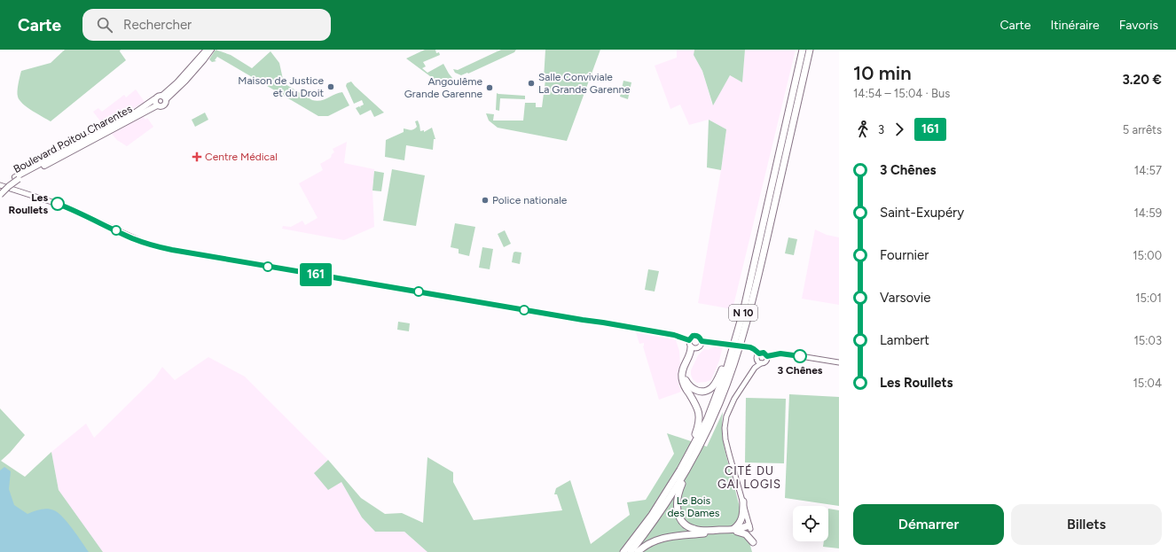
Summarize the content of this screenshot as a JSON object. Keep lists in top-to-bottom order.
{
  "streets": {
    "highway": ["N 10"],
    "main road": ["Boulevard Poitou Charentes"]
  },
  "districts": ["CITÉ DU GAI LOGIS"],
  "parks": ["Le Bois des Dames"],
  "places": {
    "other": [
      "Salle Conviviale La Grande Garenne",
      "Maison de Justice et du Droit",
      "Angoulême Grande Garenne",
      "Police nationale",
      "Les Roullets",
      "3 Chênes"
    ],
    "health": ["Centre Médical"]
  },
  "lines": ["bus line 161"],
  "page": {
    "header": "Carte",
    "search": "Rechercher",
    "nav": ["Carte", "Itinéraire", "Favoris"],
    "on_map": "161",
    "heading": ["10 min", "14:54 – 15:04 · Bus", "3.20 €"],
    "legs": ["3", "161", "5 arrêts"],
    "list": [
      {
        "name": "3 Chênes",
        "value": "14:57"
      },
      {
        "name": "Saint-Exupéry",
        "value": "14:59"
      },
      {
        "name": "Fournier",
        "value": "15:00"
      },
      {
        "name": "Varsovie",
        "value": "15:01"
      },
      {
        "name": "Lambert",
        "value": "15:03"
      },
      {
        "name": "Les Roullets",
        "value": "15:04"
      }
    ],
    "buttons": ["Démarrer", "Billets"]
  }
}
